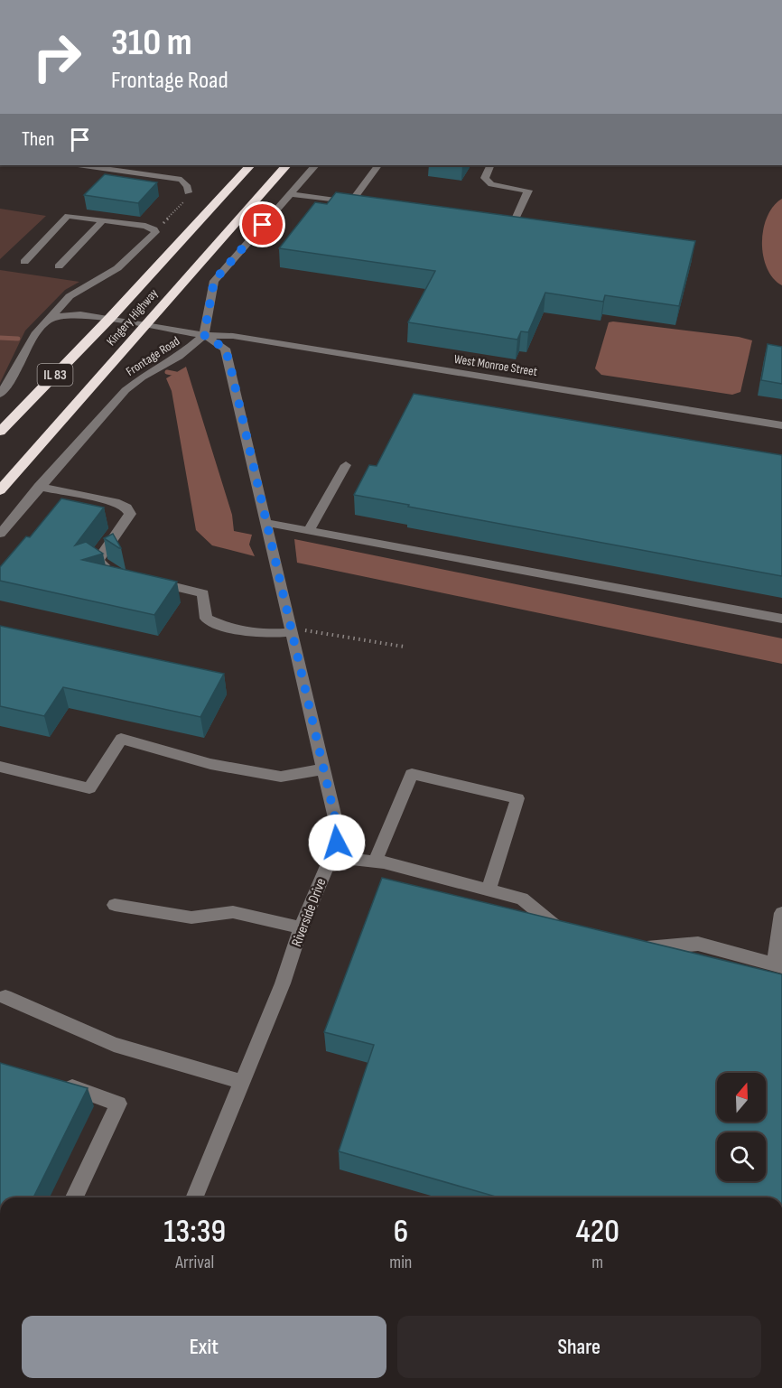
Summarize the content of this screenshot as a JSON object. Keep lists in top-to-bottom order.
{
  "streets": {
    "highway": ["Kingery Highway", "IL 83"],
    "street": ["Frontage Road", "West Monroe Street", "Riverside Drive"]
  },
  "crossings": [
    ["Kingery Highway", "Riverside Drive"],
    ["Frontage Road", "West Monroe Street"],
    ["Frontage Road", "Riverside Drive"],
    ["West Monroe Street", "Riverside Drive"]
  ],
  "north": "top",
  "page": {
    "turn": ["310 m", "Frontage Road"],
    "then": "Then",
    "eta": [
      "13:39",
      "Arrival",
      "6",
      "min",
      "420",
      "m"
    ],
    "buttons": ["Exit", "Share"]
  }
}
